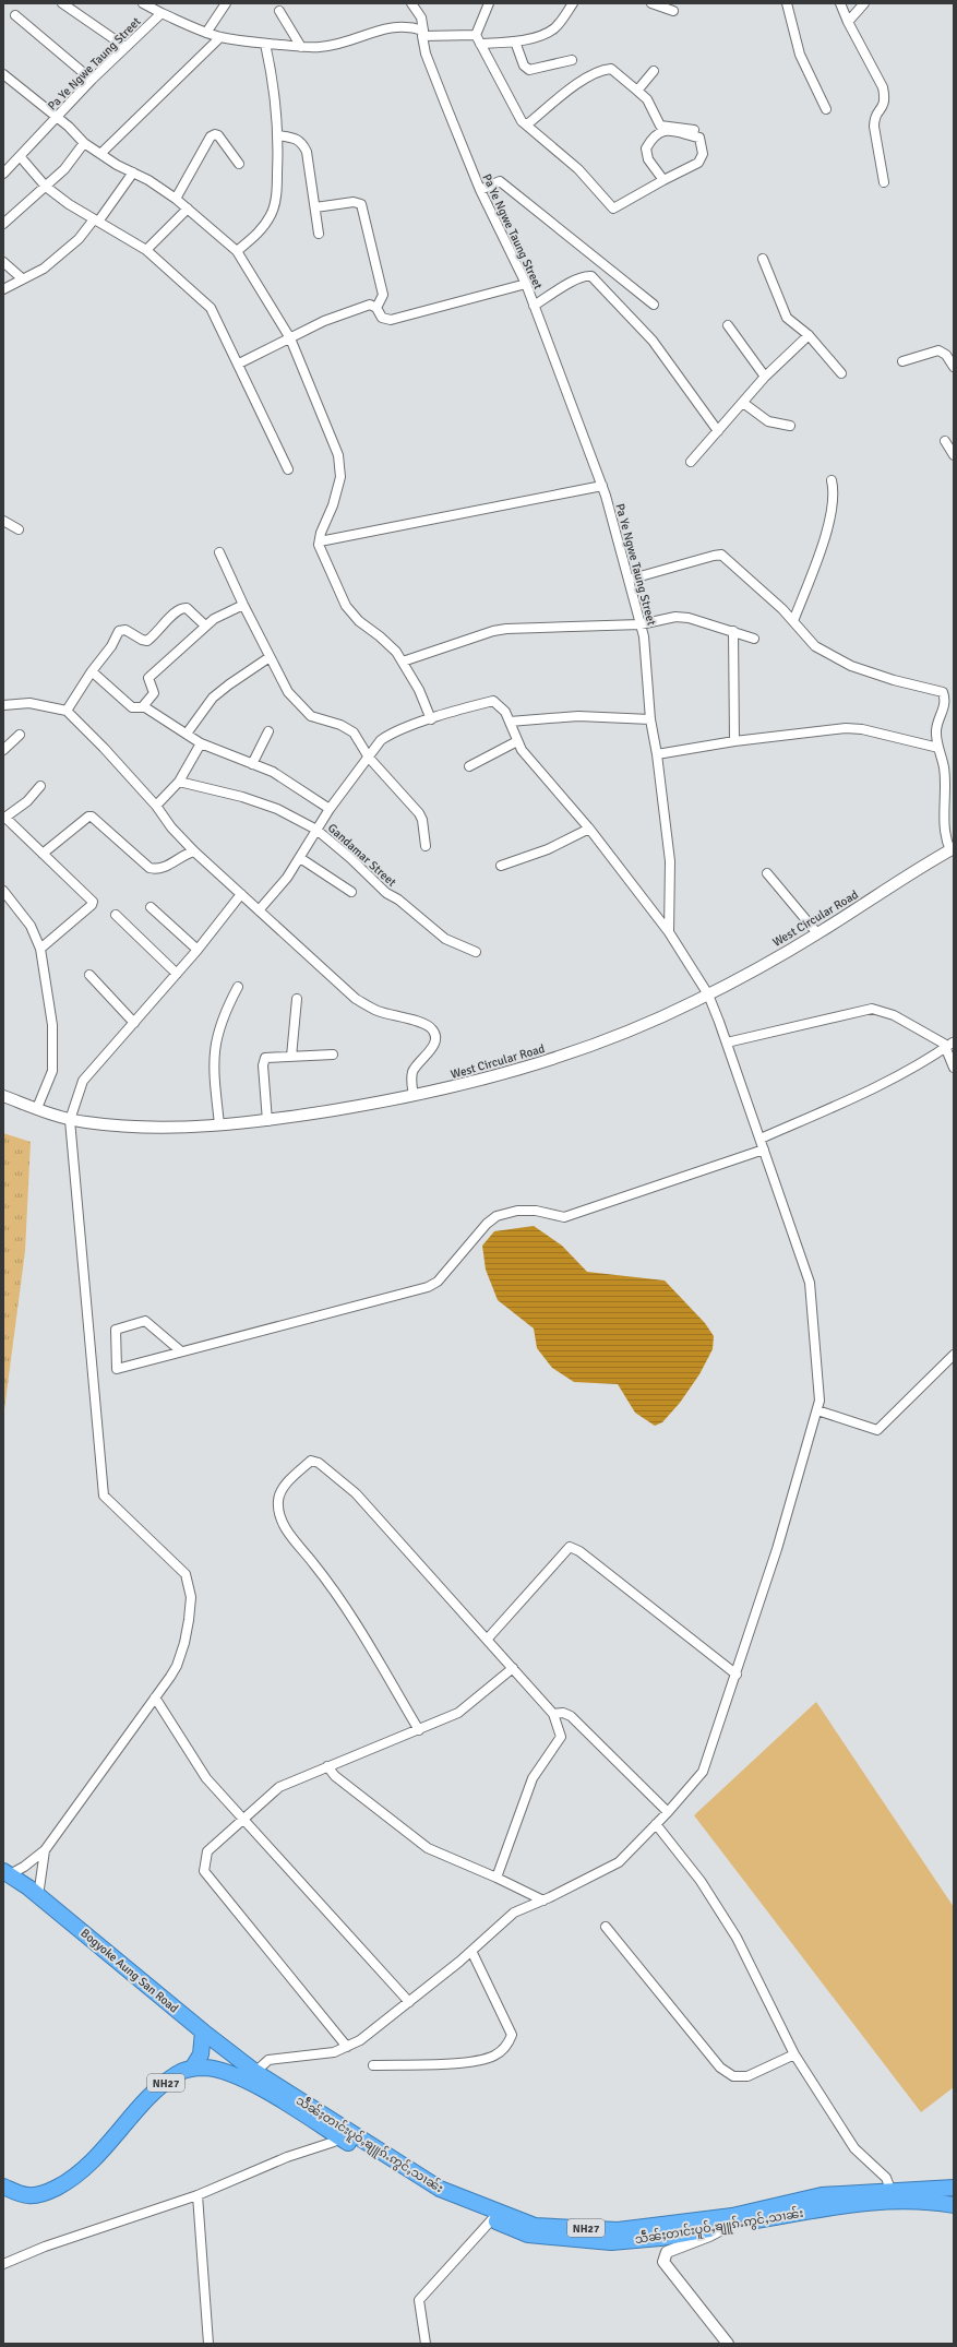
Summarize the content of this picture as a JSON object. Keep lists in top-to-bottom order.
{
  "streets": {
    "highway": ["Bogyoke Aung San Road", "NH27", "သဵႅၼ်ႈတၢင်းပူဝ်ႇၶျူၵ်ႉဢွင်ႇသၢၼ်း"],
    "street": ["Pa Ye Ngwe Taung Street", "Gandamar Street", "West Circular Road"]
  },
  "crossings": [
    ["Bogyoke Aung San Road", "သဵႅၼ်ႈတၢင်းပူဝ်ႇၶျူၵ်ႉဢွင်ႇသၢၼ်း"],
    ["NH27", "သဵႅၼ်ႈတၢင်းပူဝ်ႇၶျူၵ်ႉဢွင်ႇသၢၼ်း"]
  ]
}
